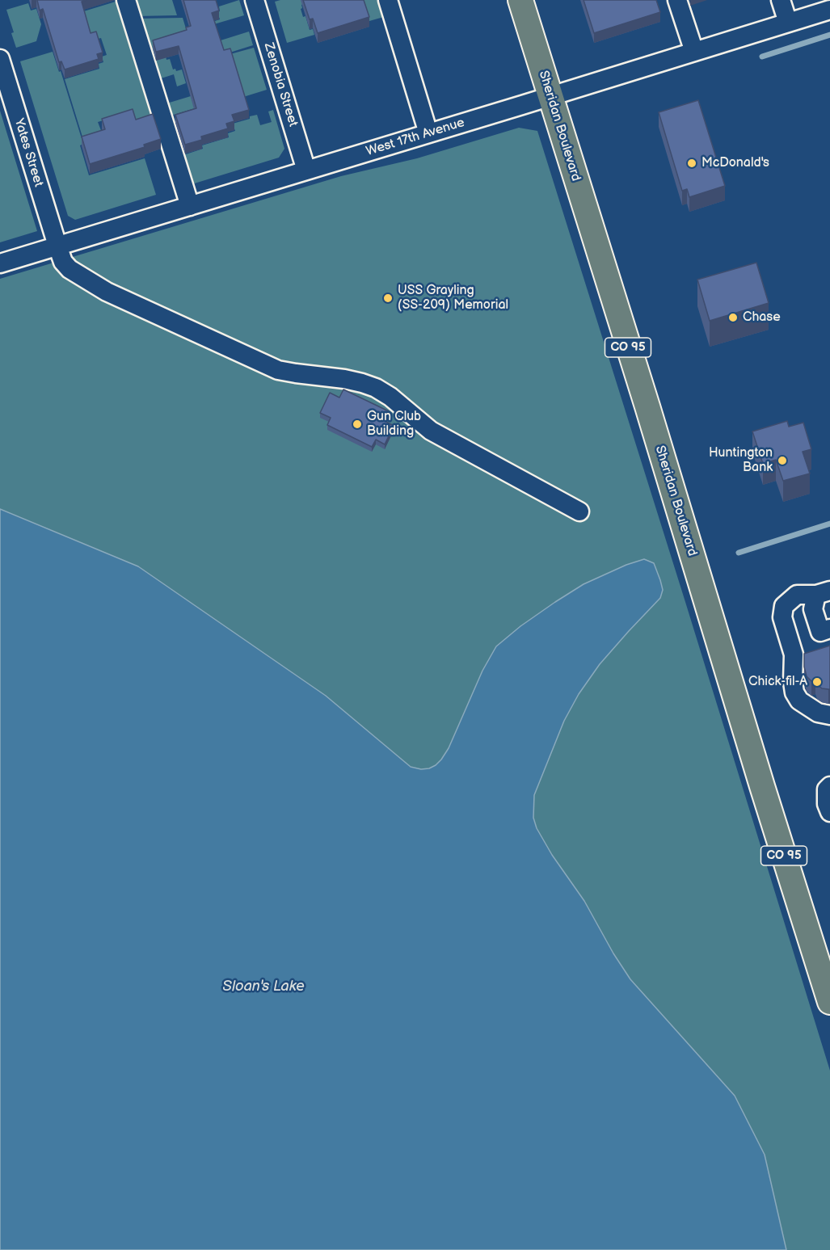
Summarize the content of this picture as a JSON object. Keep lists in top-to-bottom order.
{
  "streets": {
    "main road": ["Sheridan Boulevard", "CO 95"],
    "street": ["Zenobia Street", "West 17th Avenue", "Yates Street"]
  },
  "crossings": [
    ["Zenobia Street", "West 17th Avenue"],
    ["Sheridan Boulevard", "West 17th Avenue"],
    ["West 17th Avenue", "Yates Street"]
  ],
  "water": ["Sloan's Lake"],
  "places": [
    "McDonald's",
    "USS Grayling (SS-209) Memorial",
    "Chase",
    "Gun Club Building",
    "Huntington Bank",
    "Chick-fil-A"
  ]
}
